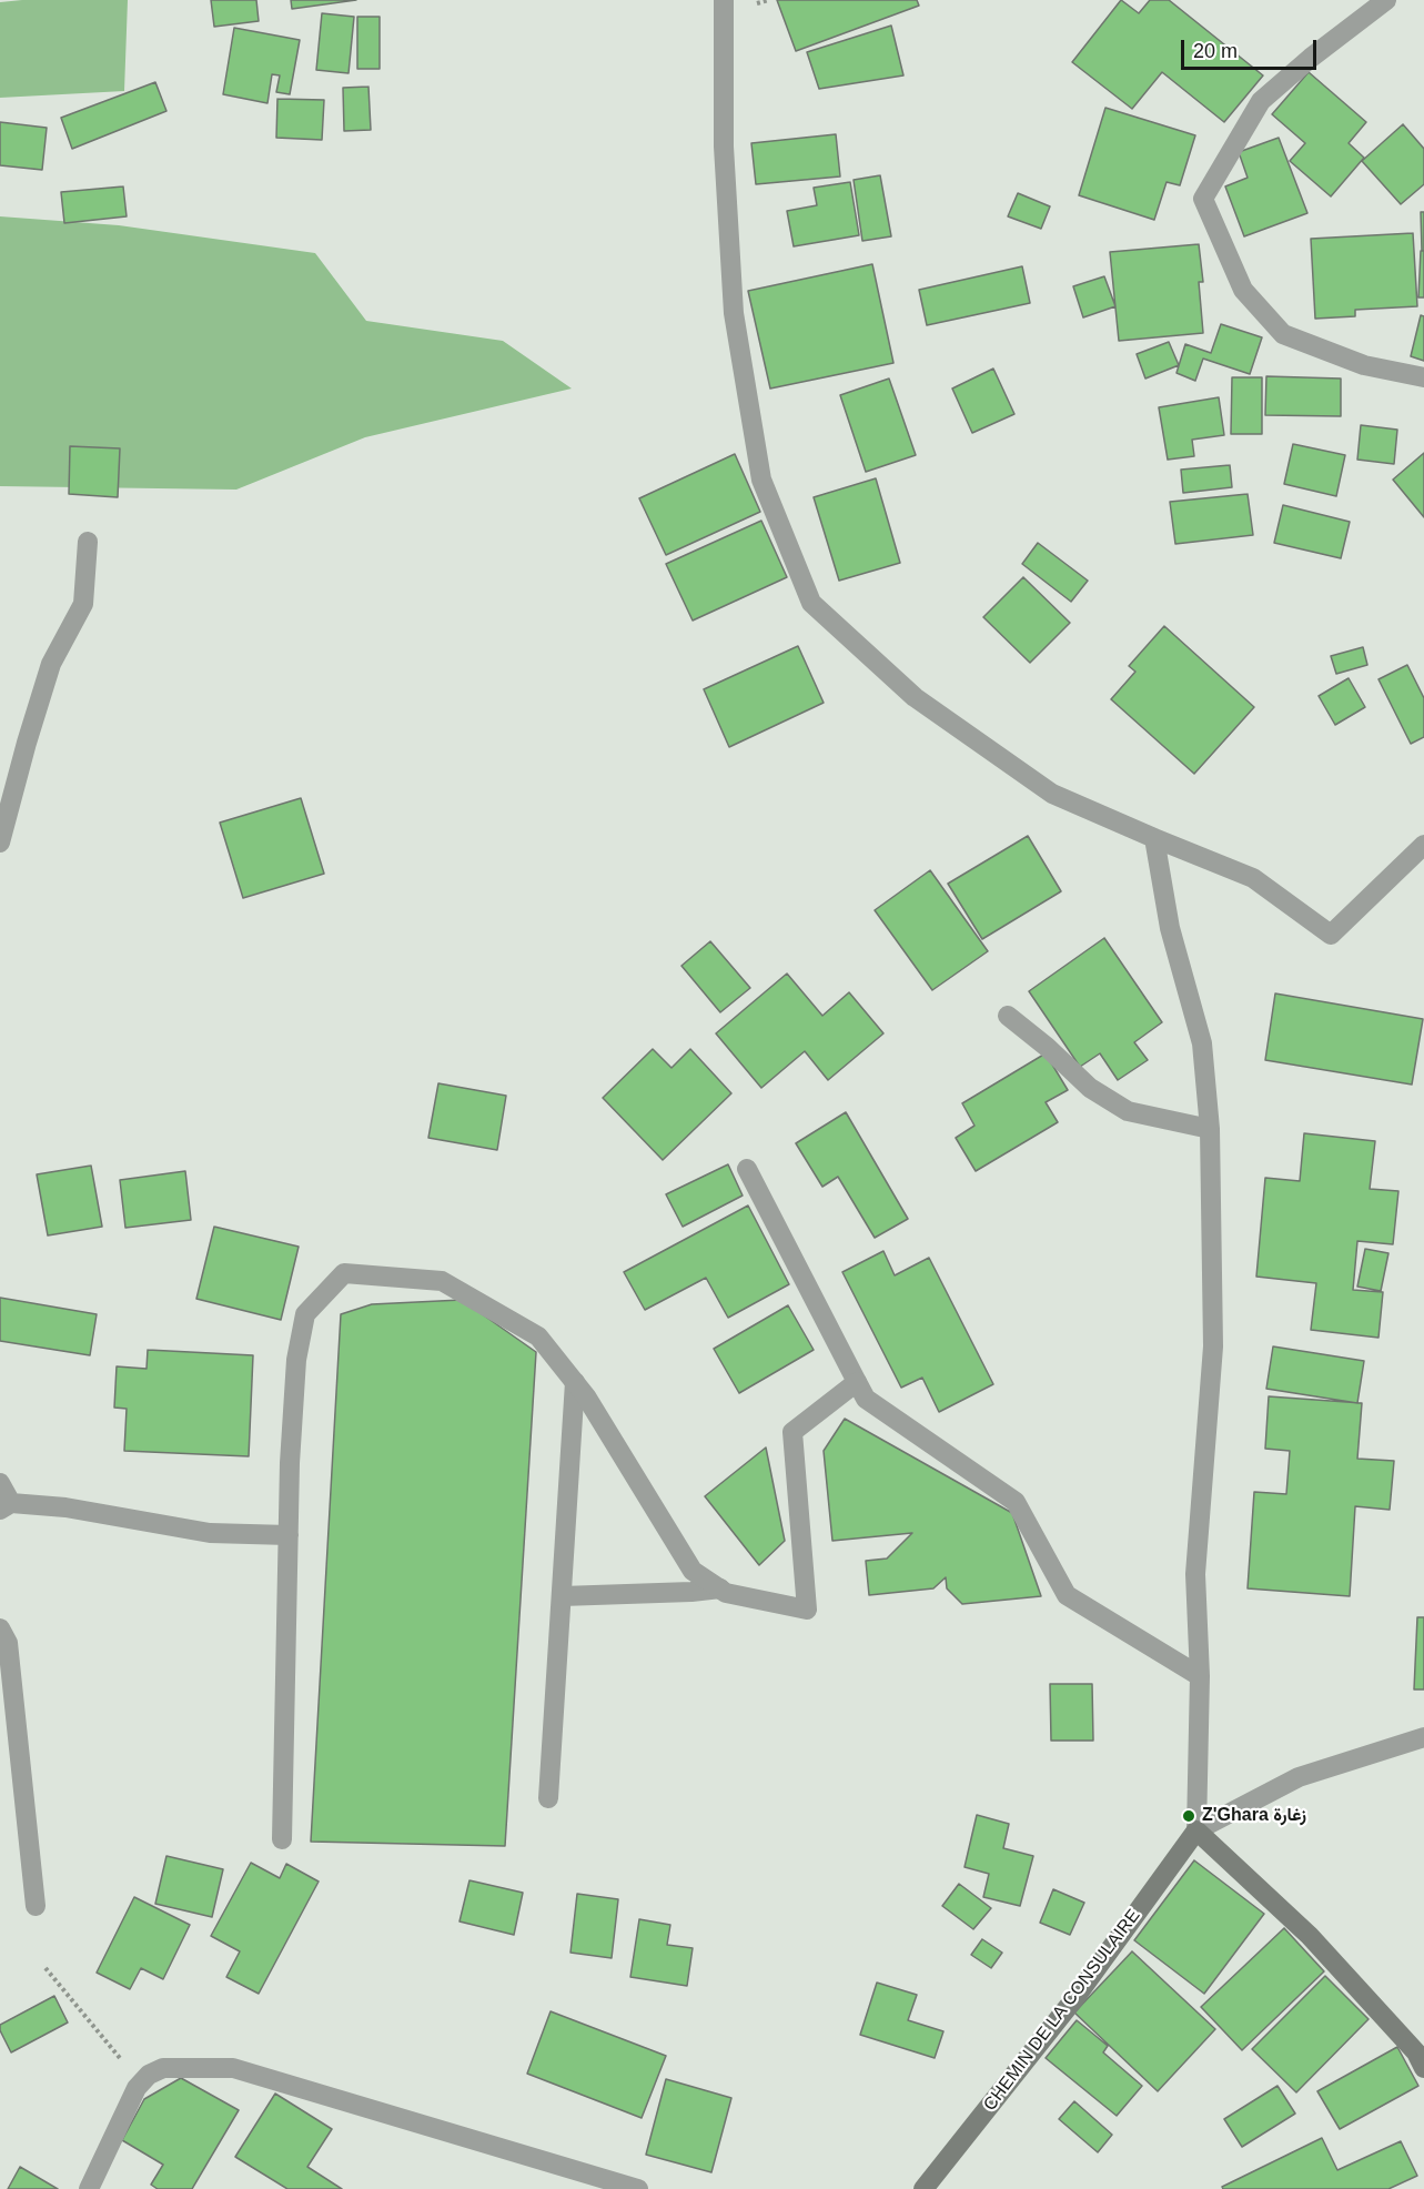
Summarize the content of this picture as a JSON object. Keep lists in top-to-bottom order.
{
  "streets": {
    "street": ["CHEMIN DE LA CONSULAIRE"]
  },
  "places": ["Z'Ghara زغارة"],
  "scale_bar": "20 m"
}
